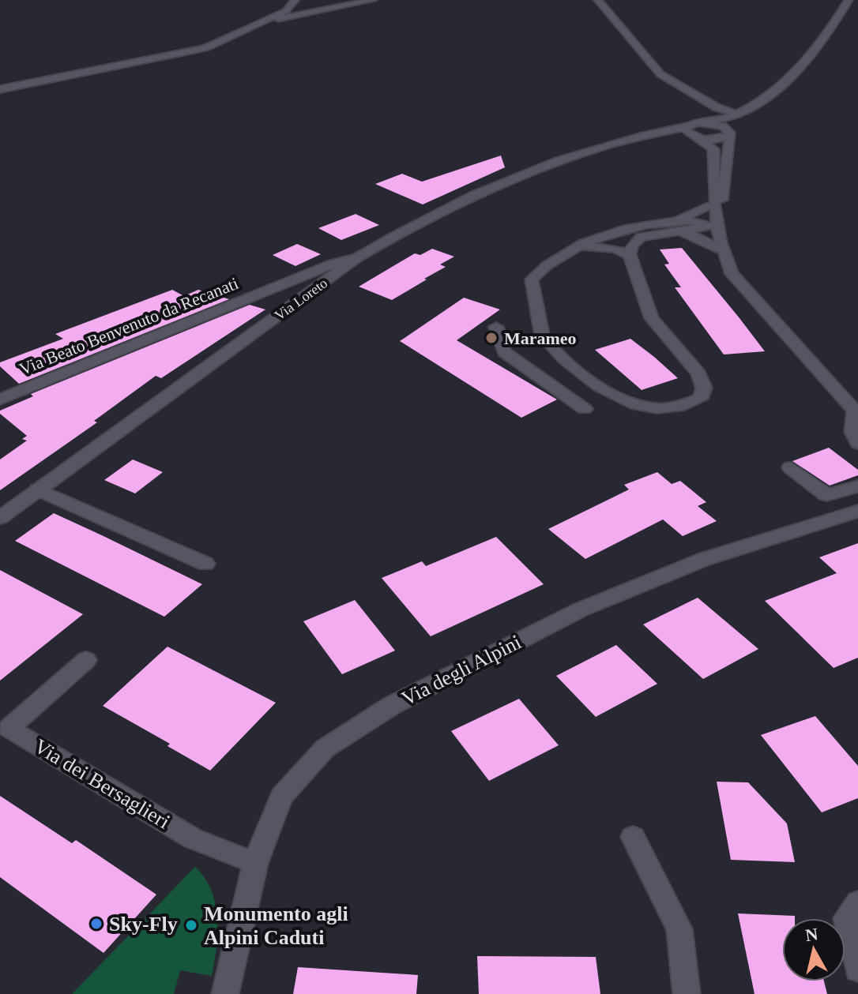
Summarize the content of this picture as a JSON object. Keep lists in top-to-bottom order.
{
  "streets": {
    "street": [
      "Via Loreto",
      "Via Beato Benvenuto da Recanati",
      "Via degli Alpini",
      "Via dei Bersaglieri"
    ]
  },
  "crossings": [
    ["Via Loreto", "Via Beato Benvenuto da Recanati"],
    ["Via degli Alpini", "Via dei Bersaglieri"]
  ],
  "places": ["Marameo", "Sky-Fly", "Monumento agli Alpini Caduti"],
  "north": "top"
}
